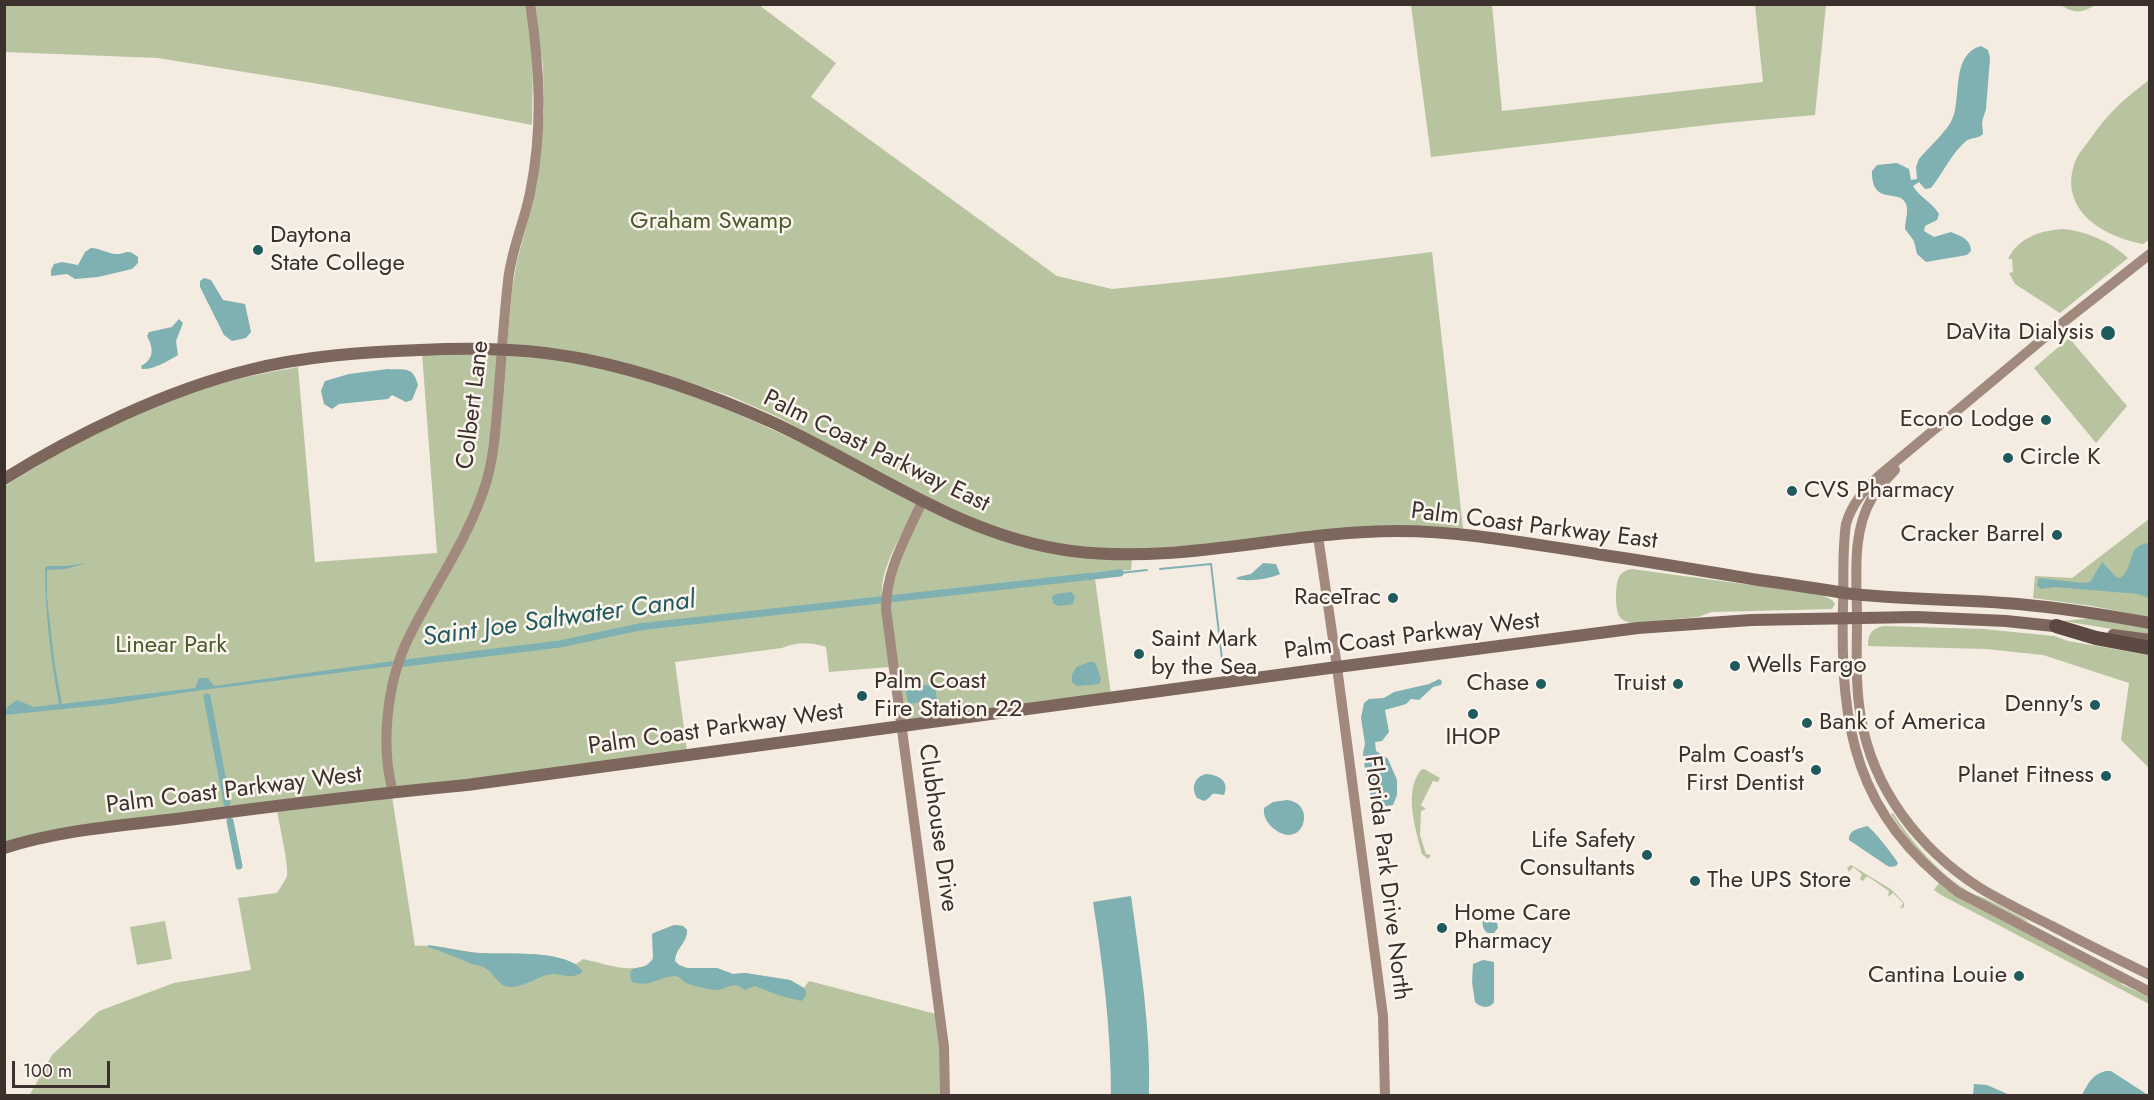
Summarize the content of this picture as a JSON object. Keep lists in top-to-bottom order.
{
  "streets": {
    "main road": ["Palm Coast Parkway East", "Palm Coast Parkway West"],
    "street": ["Colbert Lane", "Clubhouse Drive", "Florida Park Drive North"]
  },
  "crossings": [
    ["Colbert Lane", "Palm Coast Parkway East"],
    ["Colbert Lane", "Palm Coast Parkway West"],
    ["Palm Coast Parkway East", "Clubhouse Drive"],
    ["Palm Coast Parkway East", "Florida Park Drive North"],
    ["Palm Coast Parkway West", "Clubhouse Drive"],
    ["Palm Coast Parkway West", "Florida Park Drive North"]
  ],
  "water": ["Saint Joe Saltwater Canal"],
  "parks": ["Graham Swamp", "Linear Park"],
  "places": [
    "Daytona State College",
    "DaVita Dialysis",
    "Econo Lodge",
    "Circle K",
    "CVS Pharmacy",
    "Cracker Barrel",
    "RaceTrac",
    "Saint Mark by the Sea",
    "Wells Fargo",
    "Chase",
    "Truist",
    "Palm Coast Fire Station 22",
    "Denny's",
    "IHOP",
    "Bank of America",
    "Palm Coast's First Dentist",
    "Planet Fitness",
    "Life Safety Consultants",
    "The UPS Store",
    "Home Care Pharmacy",
    "Cantina Louie"
  ],
  "scale_bar": "100 m"
}
